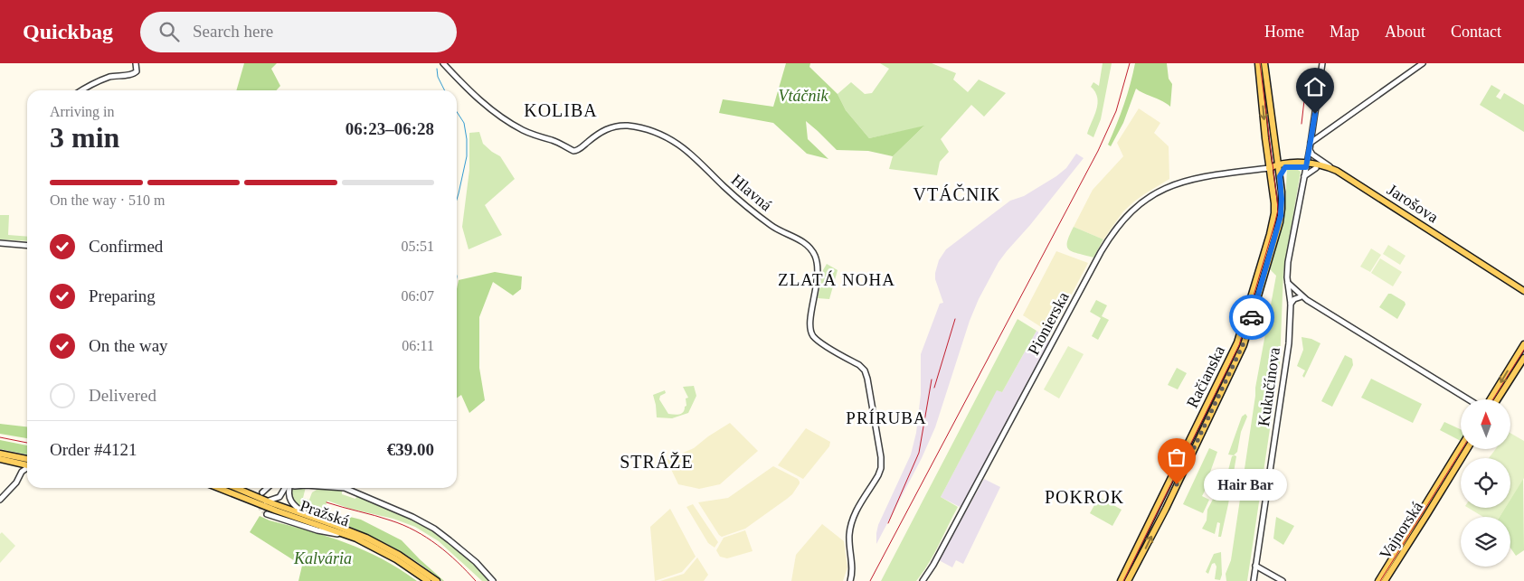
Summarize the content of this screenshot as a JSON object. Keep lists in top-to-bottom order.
{
  "streets": {
    "main road": [
      "Jarošova",
      "Račianska",
      "Pražská",
      "Vajnorská"
    ],
    "street": ["Hlavná", "Pionierska", "Kukučínova"]
  },
  "crossings": [
    ["Jarošova", "Pionierska"],
    ["Jarošova", "Račianska"],
    ["Jarošova", "Kukučínova"],
    ["Pionierska", "Račianska"]
  ],
  "districts": [
    "KOLIBA",
    "VTÁČNIK",
    "ZLATÁ NOHA",
    "PRÍRUBA",
    "STRÁŽE",
    "POKROK"
  ],
  "parks": ["Vtáčnik", "Kalvária"],
  "places": ["Hair Bar"],
  "north": "top",
  "page": {
    "header": "Quickbag",
    "search": "Search here",
    "nav": [
      "Home",
      "Map",
      "About",
      "Contact"
    ],
    "heading": ["3 min", "Arriving in", "06:23–06:28"],
    "panel": ["Order #4121", "€39.00"],
    "bar": "On the way · 510 m",
    "list": [
      ["Confirmed", "05:51"],
      ["Preparing", "06:07"],
      ["On the way", "06:11"],
      "Delivered"
    ],
    "bubble": "Hair Bar"
  }
}
